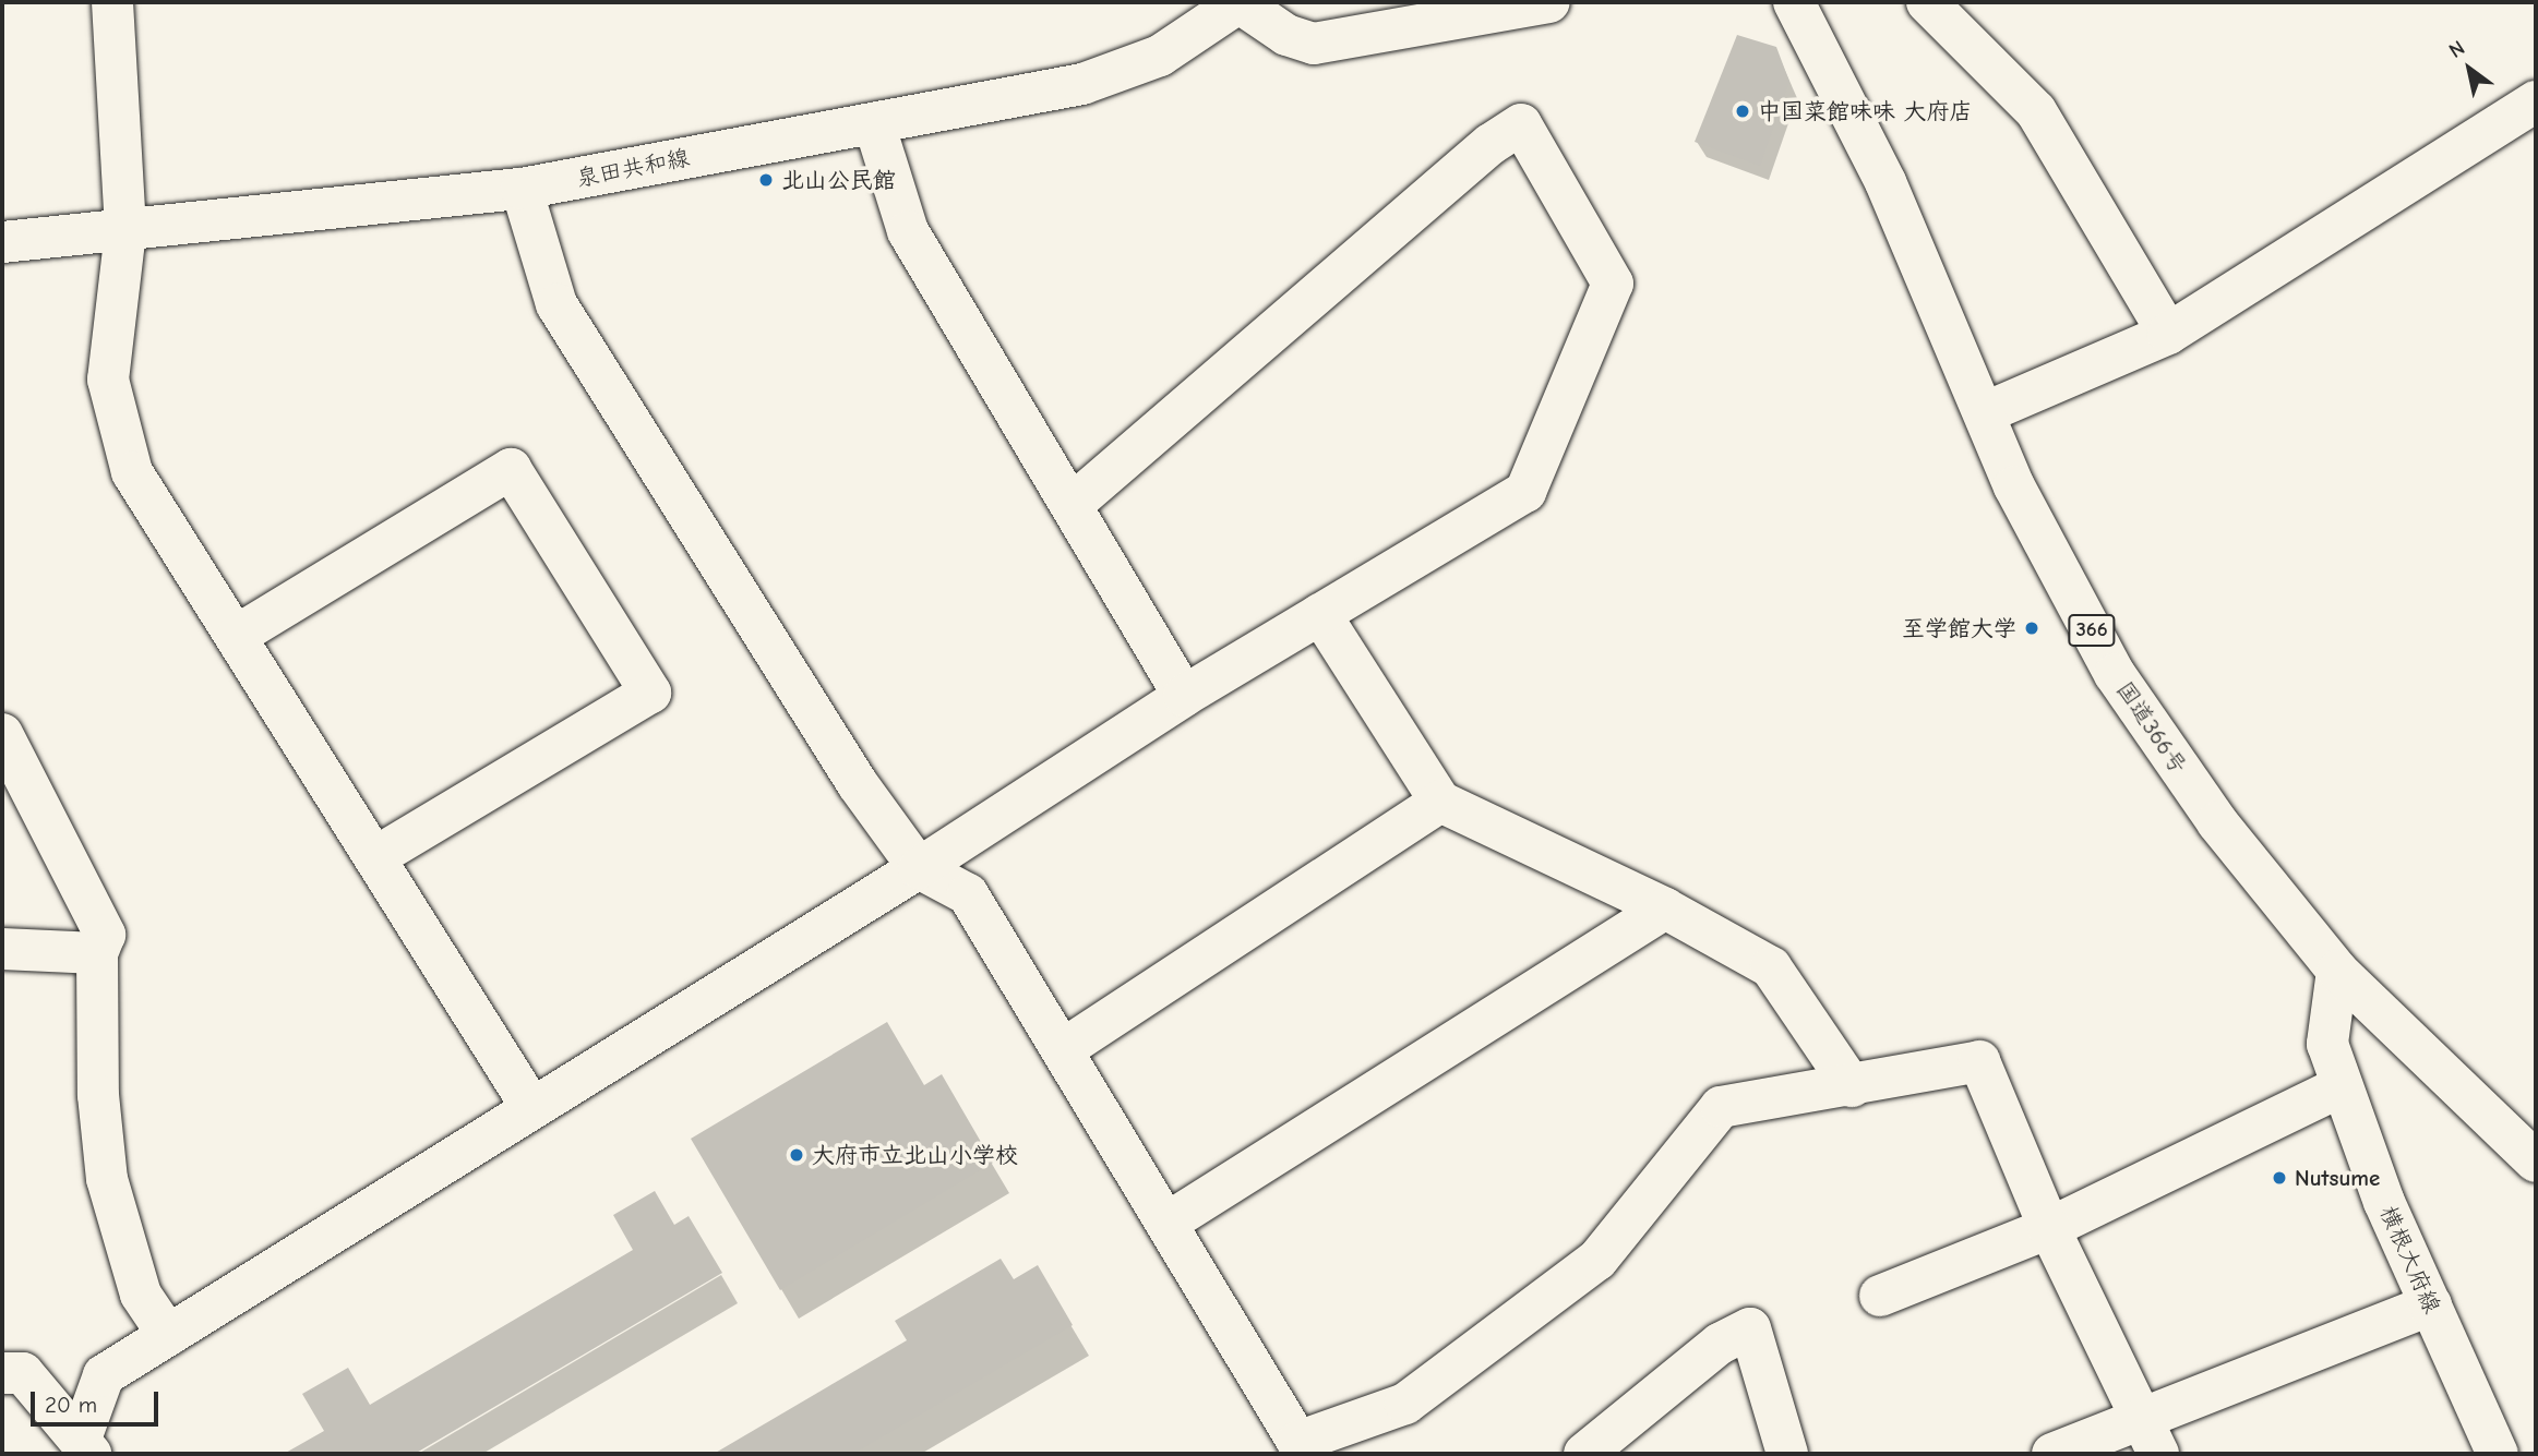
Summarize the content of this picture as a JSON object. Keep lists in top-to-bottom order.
{
  "streets": {
    "main road": [
      "泉田共和線",
      "366",
      "国道366号",
      "横根大府線"
    ]
  },
  "crossings": [
    ["国道366号", "横根大府線"]
  ],
  "places": [
    "中国菜館味味 大府店",
    "北山公民館",
    "至学館大学",
    "大府市立北山小学校",
    "Nutsume"
  ],
  "scale_bar": "20 m",
  "north": "top left"
}
